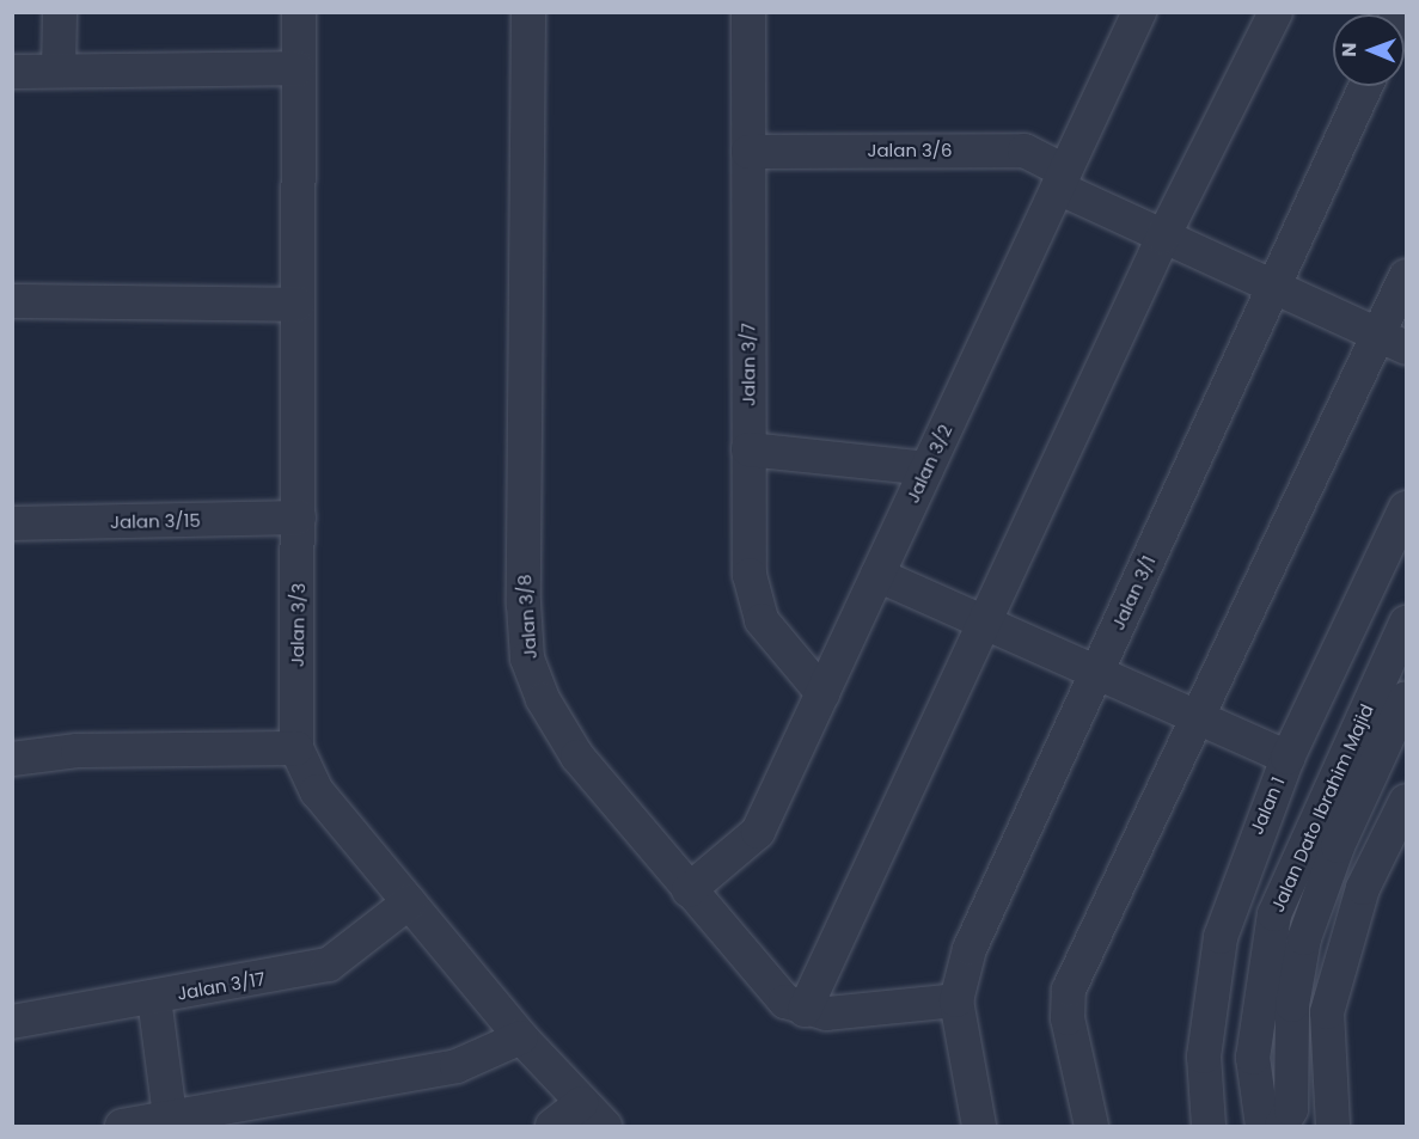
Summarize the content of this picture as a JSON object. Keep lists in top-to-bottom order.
{
  "streets": {
    "street": [
      "Jalan 3/6",
      "Jalan 3/7",
      "Jalan 3/2",
      "Jalan 3/15",
      "Jalan 3/1",
      "Jalan 3/8",
      "Jalan 3/3",
      "Jalan 1",
      "Jalan Dato Ibrahim Majid",
      "Jalan 3/17"
    ]
  },
  "crossings": [
    ["Jalan 3/6", "Jalan 3/7"],
    ["Jalan 3/6", "Jalan 3/2"],
    ["Jalan 3/6", "Jalan 3/1"],
    ["Jalan 3/7", "Jalan 3/2"],
    ["Jalan 3/2", "Jalan 3/8"],
    ["Jalan 3/15", "Jalan 3/3"],
    ["Jalan 3/1", "Jalan 3/8"],
    ["Jalan 3/3", "Jalan 3/17"]
  ],
  "north": "left"
}
